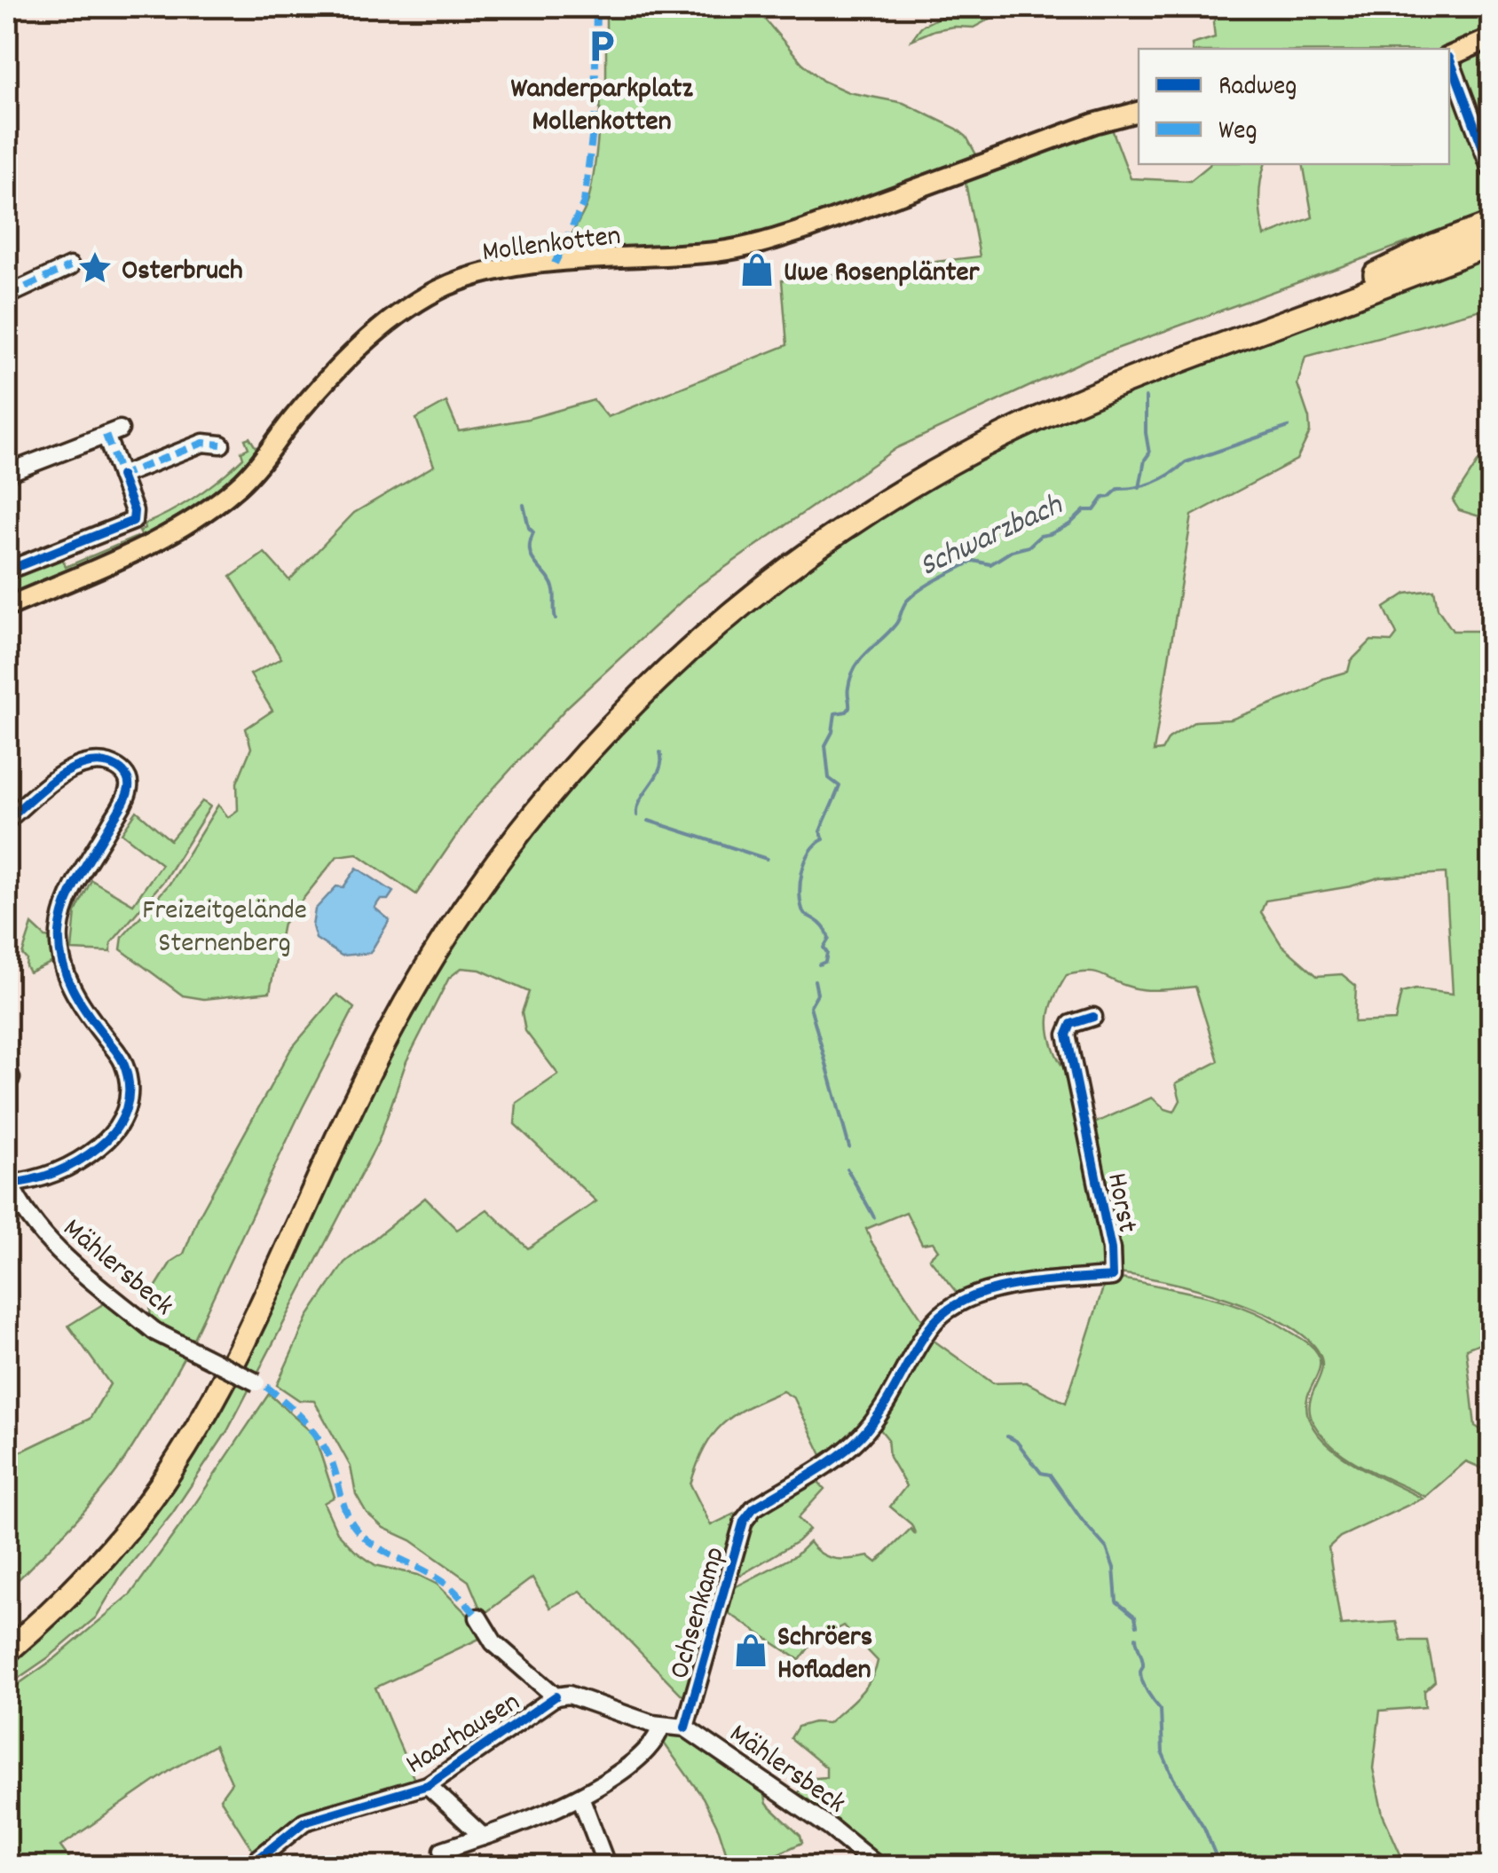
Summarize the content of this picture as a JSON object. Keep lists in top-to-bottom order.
{
  "streets": {
    "main road": ["Mollenkotten"],
    "street": [
      "Horst",
      "Mählersbeck",
      "Ochsenkamp",
      "Haarhausen"
    ]
  },
  "crossings": [
    ["Horst", "Ochsenkamp"],
    ["Mählersbeck", "Ochsenkamp"],
    ["Mählersbeck", "Haarhausen"]
  ],
  "water": ["Schwarzbach"],
  "parks": ["Freizeitgelände Sternenberg"],
  "places": {
    "parking": ["Wanderparkplatz Mollenkotten"],
    "place": ["Osterbruch"],
    "shop": ["Uwe Rosenplänter", "Schröers Hofladen"]
  },
  "legend": ["Radweg", "Weg"]
}
